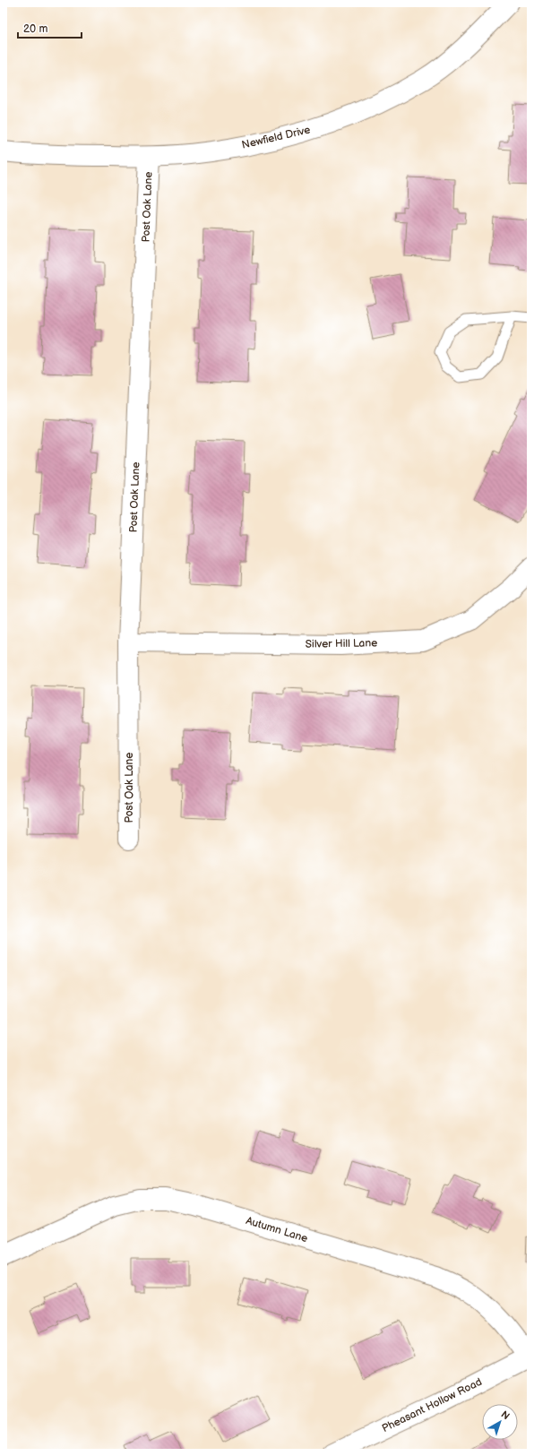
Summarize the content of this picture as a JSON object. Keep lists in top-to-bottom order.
{
  "streets": {
    "street": [
      "Newfield Drive",
      "Post Oak Lane",
      "Silver Hill Lane",
      "Autumn Lane",
      "Pheasant Hollow Road"
    ]
  },
  "crossings": [
    ["Newfield Drive", "Post Oak Lane"],
    ["Post Oak Lane", "Silver Hill Lane"],
    ["Autumn Lane", "Pheasant Hollow Road"]
  ],
  "scale_bar": "20 m",
  "north": "top right"
}
